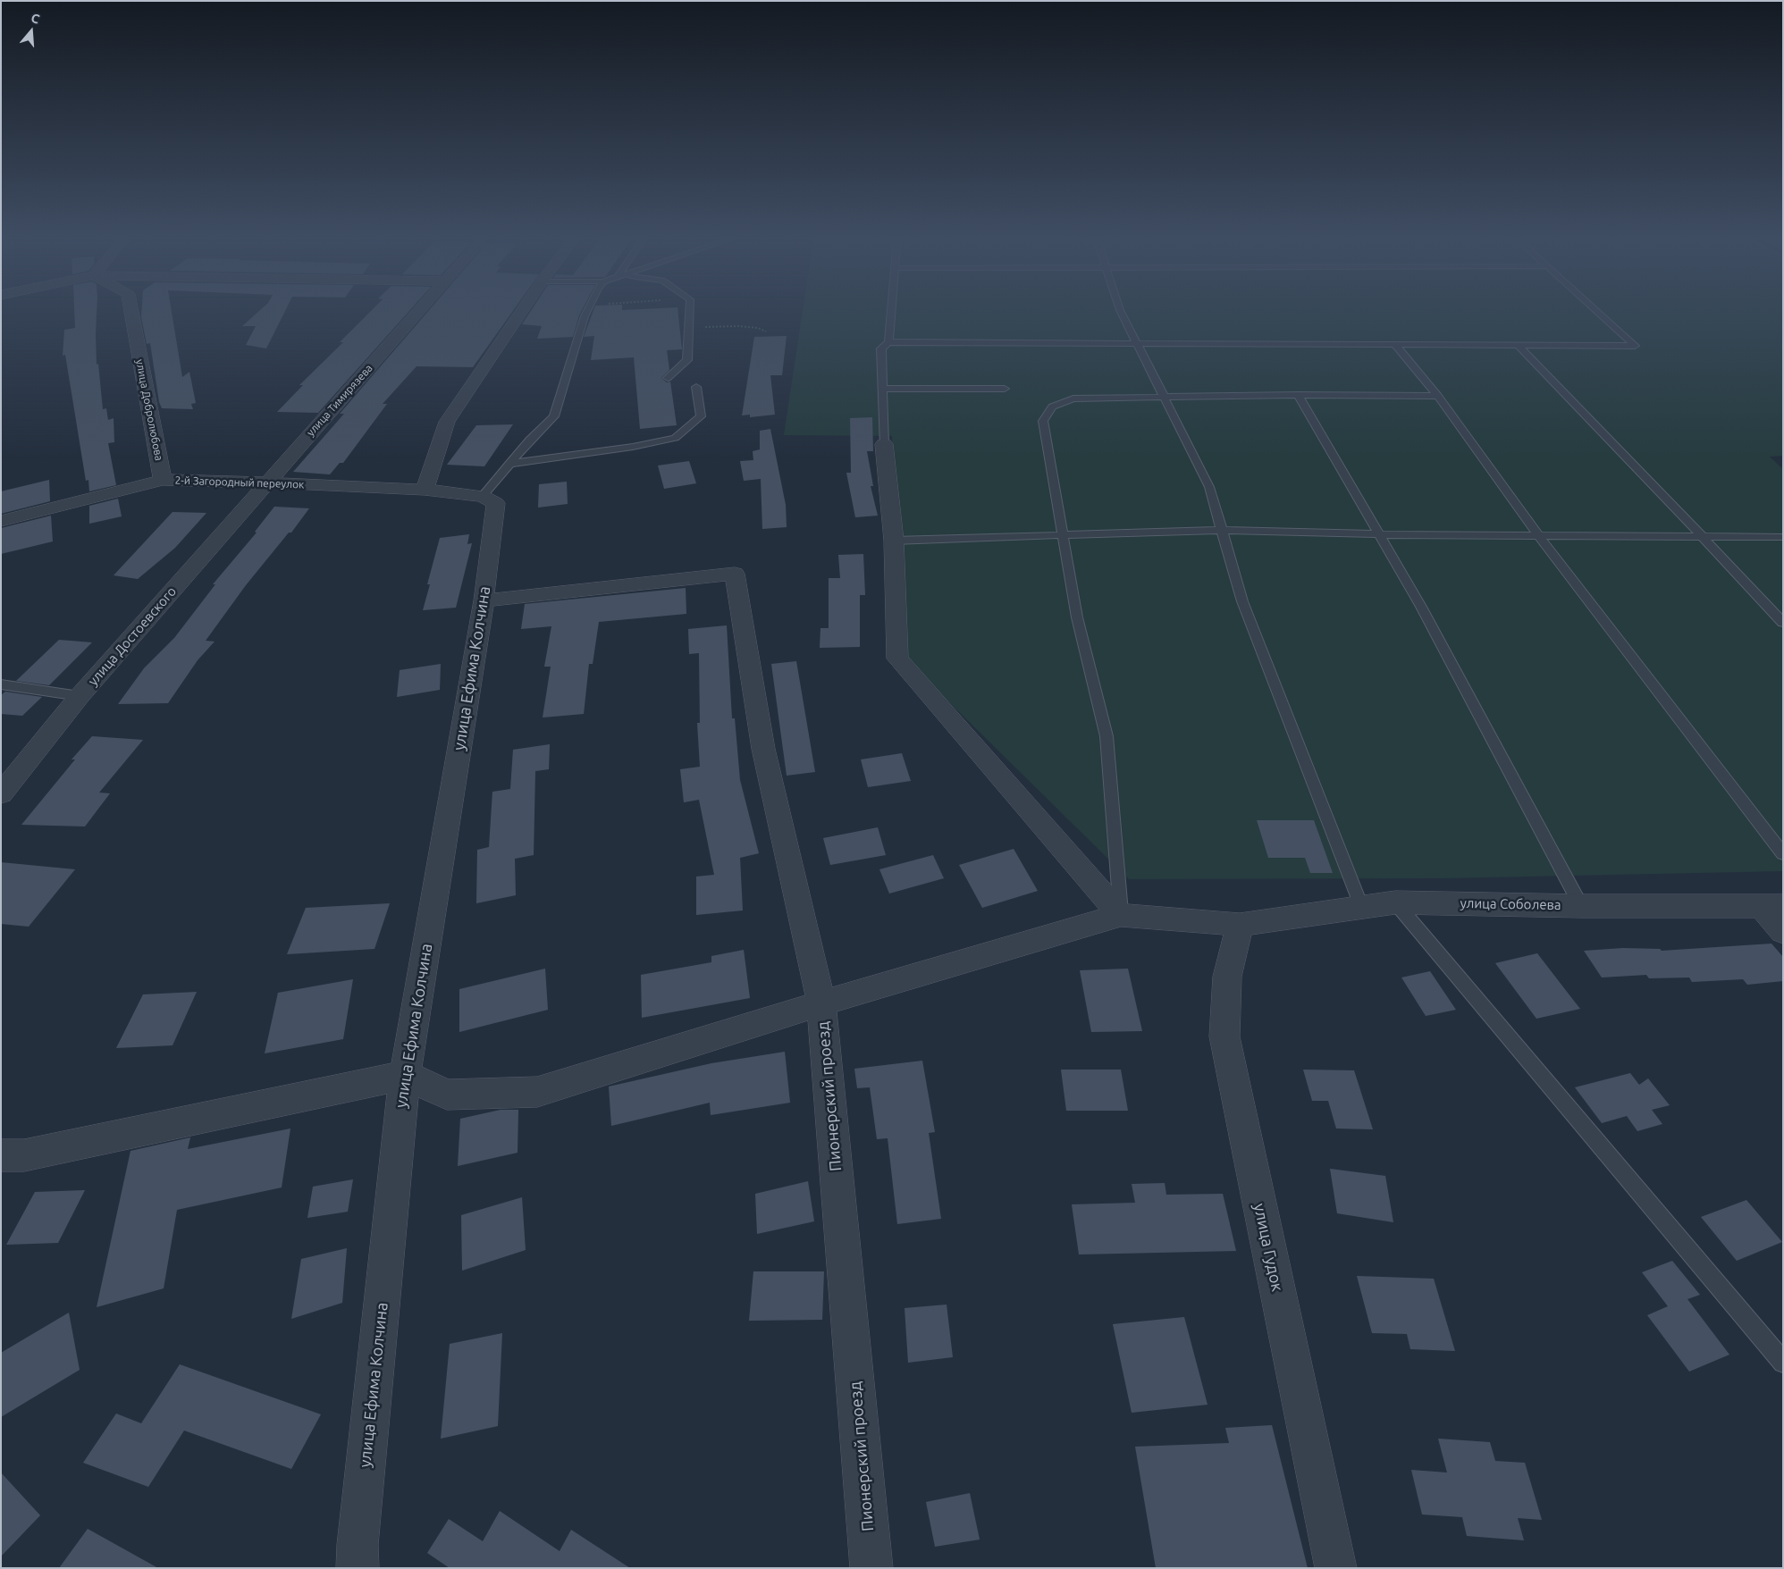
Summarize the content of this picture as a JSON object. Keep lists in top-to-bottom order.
{
  "streets": {
    "street": [
      "улица Тимирязева",
      "улица Добролюбова",
      "2-й Загородный переулок",
      "улица Достоевского",
      "улица Ефима Колчина",
      "улица Соболева",
      "Пионерский проезд",
      "улица Гудок"
    ]
  },
  "crossings": [
    ["улица Тимирязева", "2-й Загородный переулок"],
    ["улица Тимирязева", "улица Достоевского"],
    ["улица Добролюбова", "2-й Загородный переулок"],
    ["2-й Загородный переулок", "улица Достоевского"],
    ["2-й Загородный переулок", "улица Ефима Колчина"],
    ["улица Ефима Колчина", "Пионерский проезд"],
    ["улица Соболева", "улица Гудок"]
  ],
  "north": "top"
}
